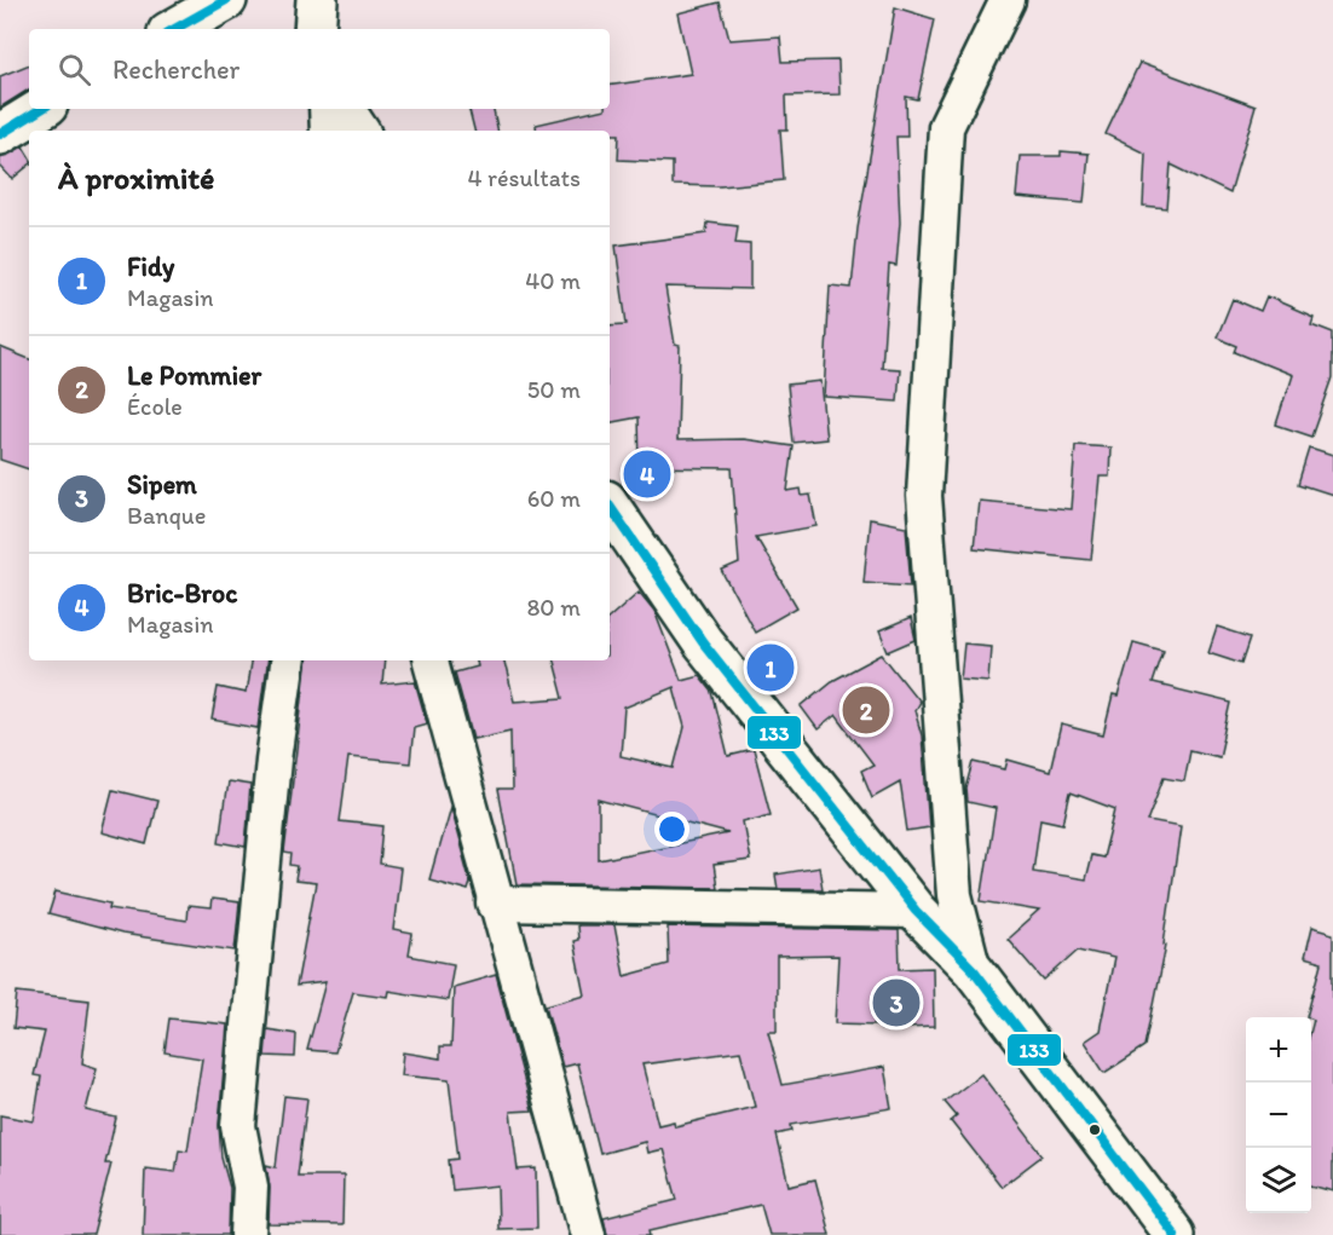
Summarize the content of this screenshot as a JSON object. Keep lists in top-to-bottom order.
{
  "lines": ["transit line 133"],
  "page": {
    "search": "Rechercher",
    "heading": ["À proximité", "4 résultats"],
    "list": [
      {
        "mark": "1",
        "name": "Fidy",
        "note": "Magasin",
        "value": "40 m"
      },
      {
        "mark": "2",
        "name": "Le Pommier",
        "note": "École",
        "value": "50 m"
      },
      {
        "mark": "3",
        "name": "Sipem",
        "note": "Banque",
        "value": "60 m"
      },
      {
        "mark": "4",
        "name": "Bric-Broc",
        "note": "Magasin",
        "value": "80 m"
      }
    ],
    "pins": [
      "4",
      "1",
      "2",
      "3"
    ],
    "map_buttons": ["+", "−"]
  }
}
